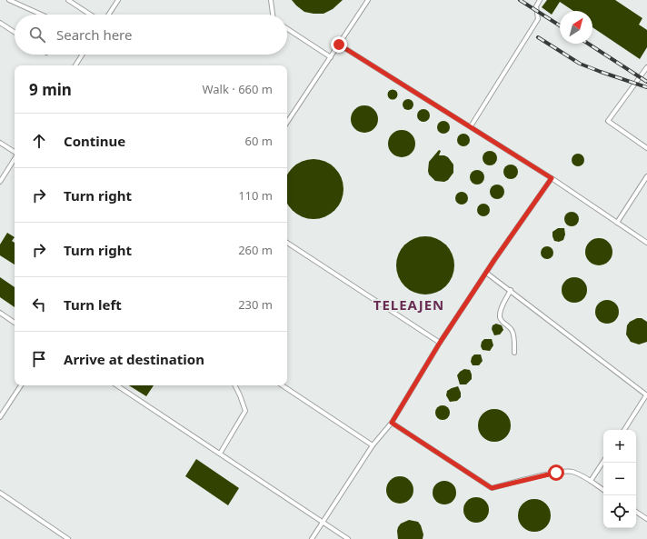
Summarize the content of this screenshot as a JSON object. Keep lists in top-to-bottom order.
{
  "districts": ["TELEAJEN"],
  "north": "top right",
  "page": {
    "search": "Search here",
    "heading": ["9 min", "Walk · 660 m"],
    "list": [
      ["Continue", "60 m"],
      ["Turn right", "110 m"],
      ["Turn right", "260 m"],
      ["Turn left", "230 m"],
      "Arrive at destination"
    ],
    "map_buttons": ["+", "−"]
  }
}
